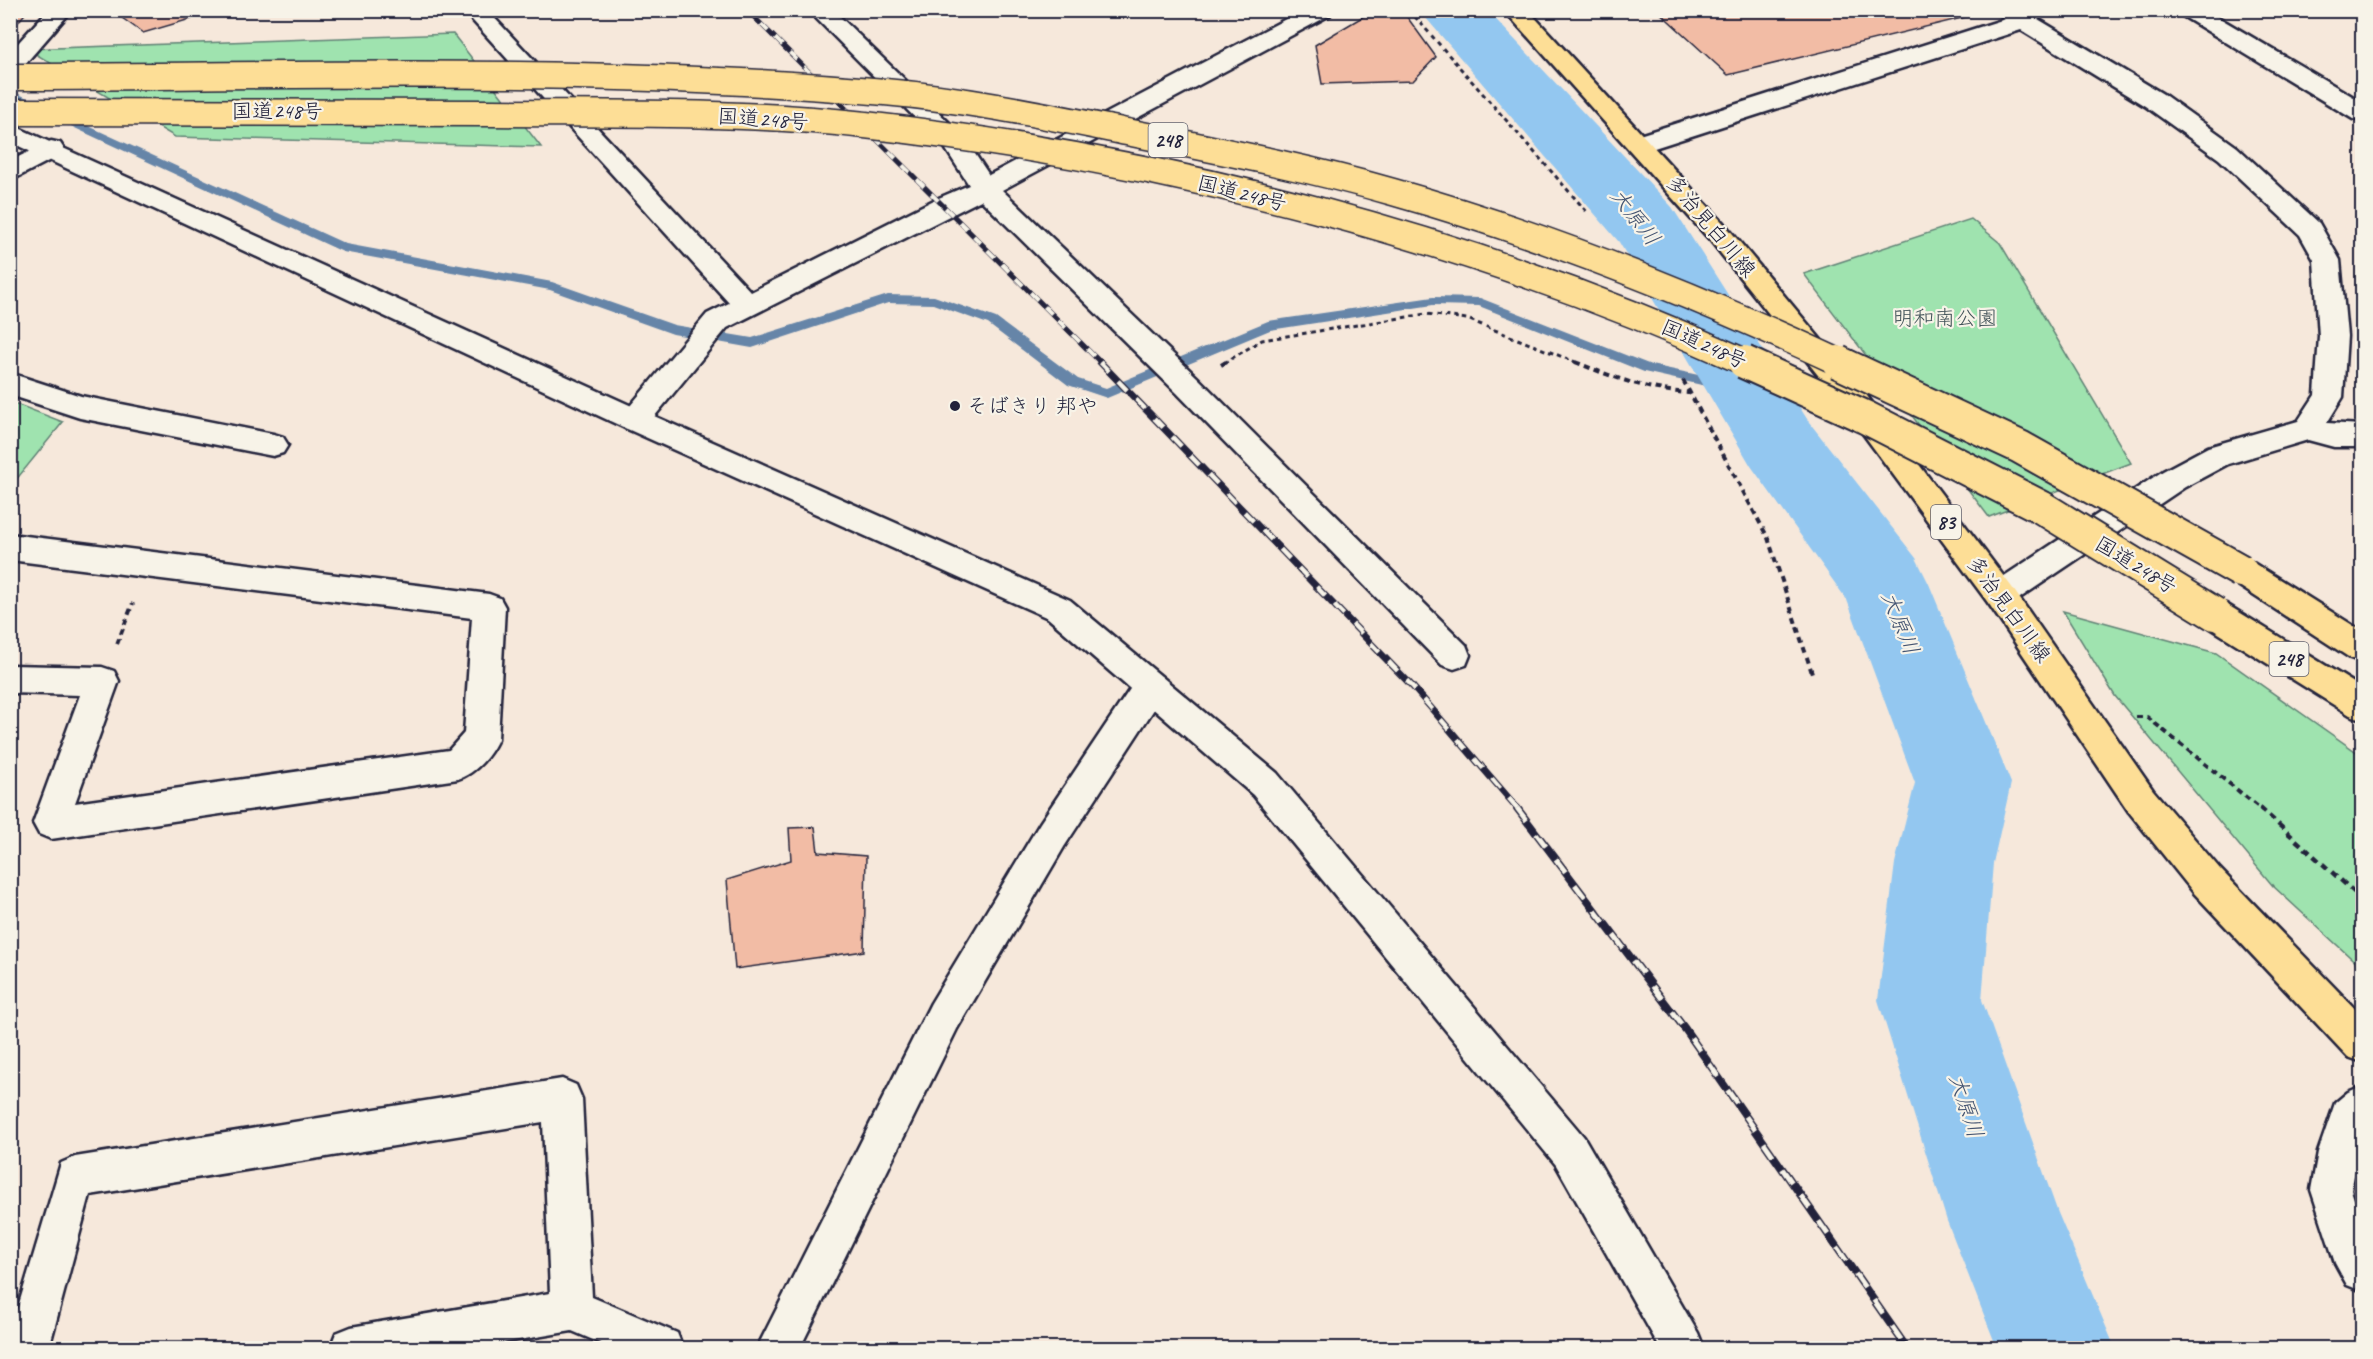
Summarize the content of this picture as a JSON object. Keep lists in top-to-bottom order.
{
  "streets": {
    "main road": [
      "国道248号",
      "248",
      "多治見白川線",
      "83"
    ]
  },
  "water": ["大原川"],
  "parks": ["明和南公園"],
  "places": ["そばきり 邦や"]
}
